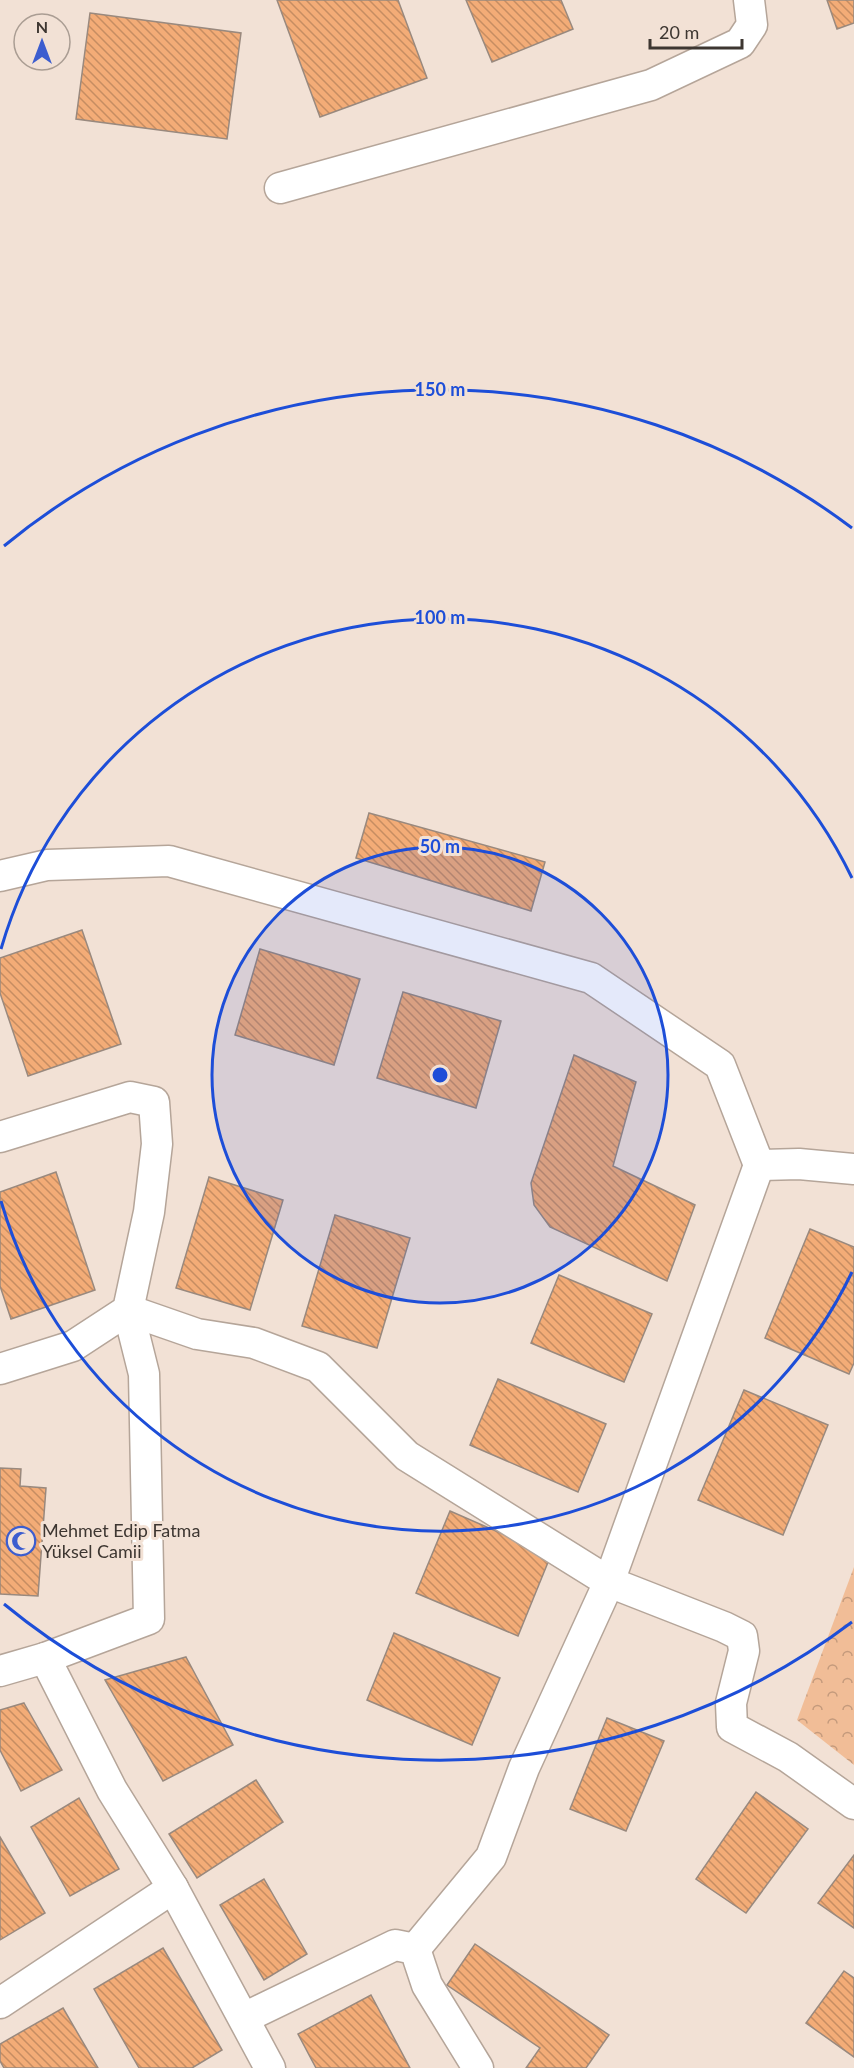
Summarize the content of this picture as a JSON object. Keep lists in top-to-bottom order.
{
  "places": {
    "mosque": ["Mehmet Edip Fatma Yüksel Camii"]
  },
  "scale_bar": "20 m",
  "north": "top",
  "rings": ["150 m", "100 m", "50 m"]
}
